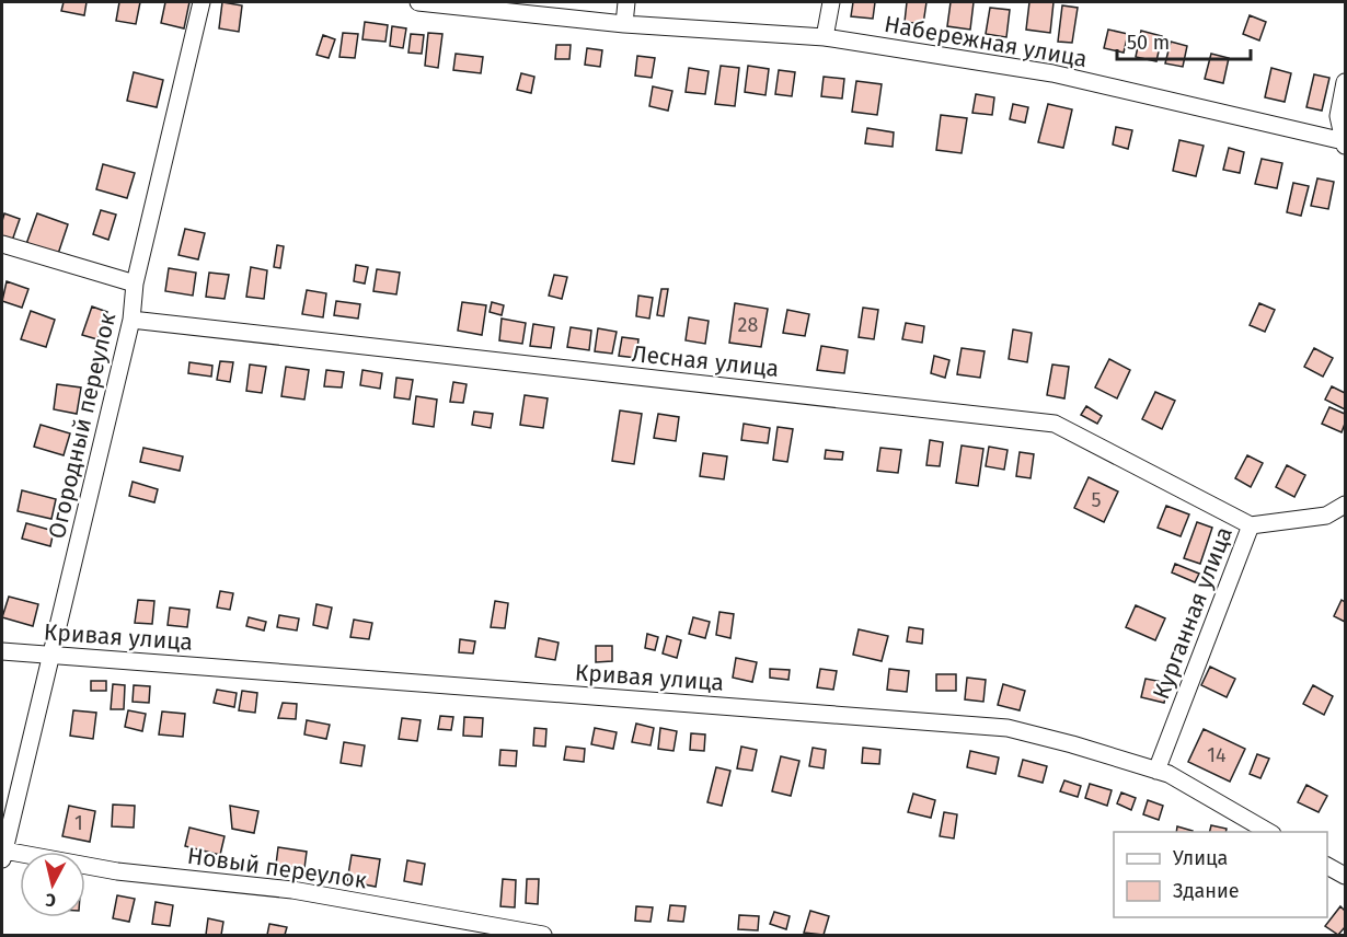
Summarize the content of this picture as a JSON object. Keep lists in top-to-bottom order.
{
  "streets": {
    "street": [
      "Набережная улица",
      "Лесная улица",
      "Огородный переулок",
      "Курганная улица",
      "Кривая улица",
      "Новый переулок"
    ]
  },
  "crossings": [
    ["Лесная улица", "Огородный переулок"],
    ["Лесная улица", "Курганная улица"],
    ["Огородный переулок", "Кривая улица"],
    ["Огородный переулок", "Новый переулок"],
    ["Курганная улица", "Кривая улица"]
  ],
  "house_numbers": [
    "28",
    "5",
    "14",
    "1"
  ],
  "legend": ["Улица", "Здание"],
  "scale_bar": "50 m",
  "north": "bottom"
}
